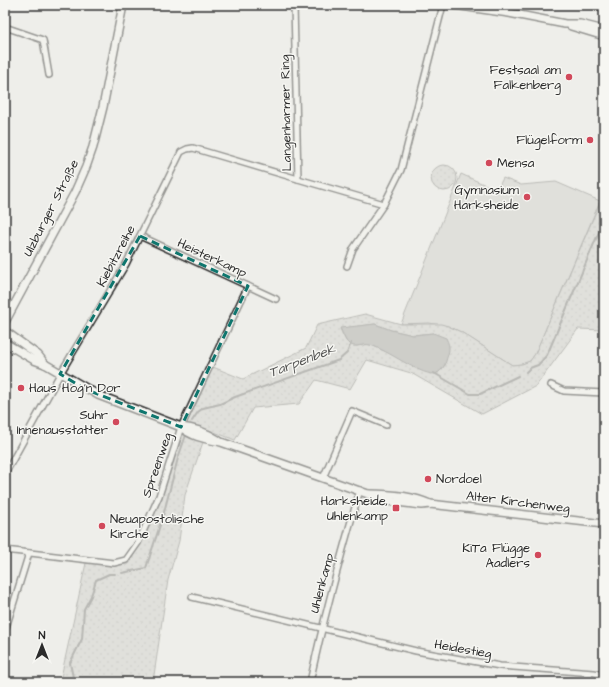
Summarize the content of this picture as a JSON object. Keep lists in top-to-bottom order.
{
  "streets": {
    "main road": ["Ulzburger Straße", "Alter Kirchenweg"],
    "street": [
      "Langenharmer Ring",
      "Kiebitzreihe",
      "Heisterkamp",
      "Spreenweg",
      "Uhlenkamp",
      "Heidestieg"
    ]
  },
  "crossings": [
    ["Langenharmer Ring", "Kiebitzreihe"],
    ["Kiebitzreihe", "Heisterkamp"],
    ["Kiebitzreihe", "Alter Kirchenweg"],
    ["Heisterkamp", "Spreenweg"],
    ["Spreenweg", "Alter Kirchenweg"],
    ["Alter Kirchenweg", "Uhlenkamp"],
    ["Uhlenkamp", "Heidestieg"]
  ],
  "water": ["Tarpenbek"],
  "places": {
    "other": [
      "Festsaal am Falkenberg",
      "Flügelform",
      "Mensa",
      "Gymnasium Harksheide",
      "Haus Hog'n Dor",
      "Suhr Innenausstatter",
      "Nordoel",
      "Neuapostolische Kirche",
      "KiTa Flügge Aadlers"
    ],
    "transit": ["Harksheide, Uhlenkamp"]
  },
  "north": "top"
}
